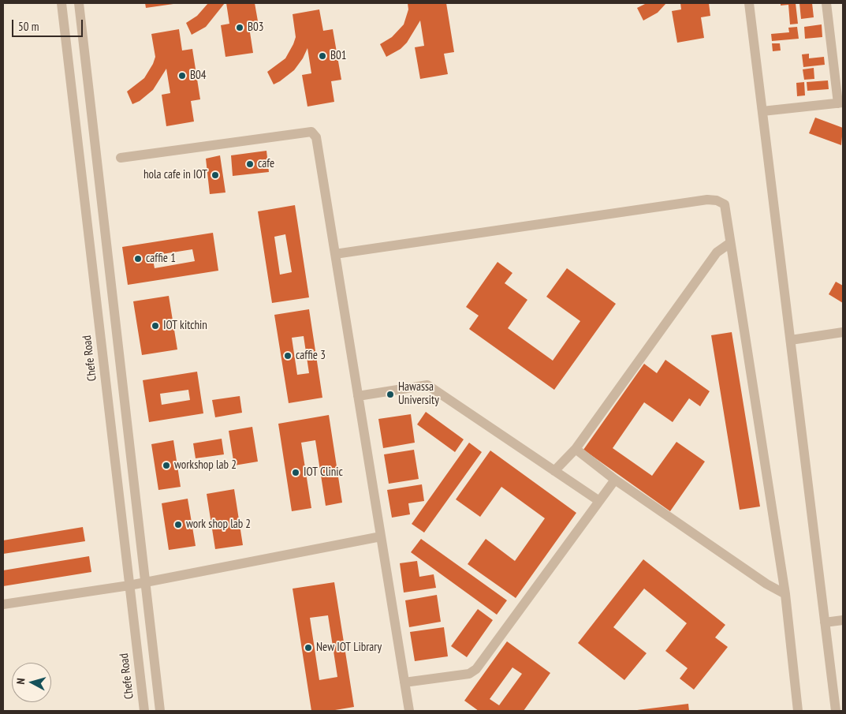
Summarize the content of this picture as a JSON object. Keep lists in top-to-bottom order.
{
  "streets": {
    "street": ["Chefe Road"]
  },
  "places": [
    "B03",
    "B01",
    "B04",
    "cafe",
    "hola cafe in IOT",
    "caffie 1",
    "IOT kitchin",
    "caffie 3",
    "Hawassa University",
    "workshop lab 2",
    "IOT Clinic",
    "work shop lab 2",
    "New IOT Library"
  ],
  "scale_bar": "50 m",
  "north": "left"
}
